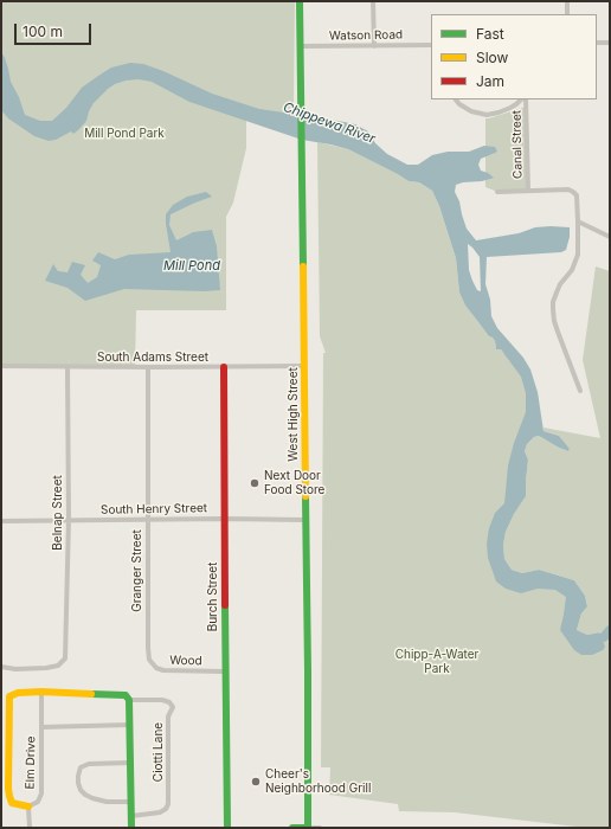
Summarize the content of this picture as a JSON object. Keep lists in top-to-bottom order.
{
  "streets": {
    "street": [
      "Watson Road",
      "Canal Street",
      "South Adams Street",
      "West High Street",
      "South Henry Street",
      "Belnap Street",
      "Granger Street",
      "Burch Street",
      "Wood",
      "Ciotti Lane",
      "Elm Drive"
    ]
  },
  "crossings": [
    ["Watson Road", "West High Street"],
    ["South Adams Street", "West High Street"],
    ["South Adams Street", "Belnap Street"],
    ["South Adams Street", "Granger Street"],
    ["South Adams Street", "Burch Street"],
    ["West High Street", "South Henry Street"],
    ["South Henry Street", "Belnap Street"],
    ["South Henry Street", "Granger Street"],
    ["South Henry Street", "Burch Street"],
    ["Granger Street", "Wood"],
    ["Burch Street", "Wood"]
  ],
  "water": ["Chippewa River", "Mill Pond"],
  "parks": ["Mill Pond Park", "Chipp-A-Water Park"],
  "places": ["Next Door Food Store", "Cheer's Neighborhood Grill"],
  "legend": ["Fast", "Slow", "Jam"],
  "scale_bar": "100 m"
}
